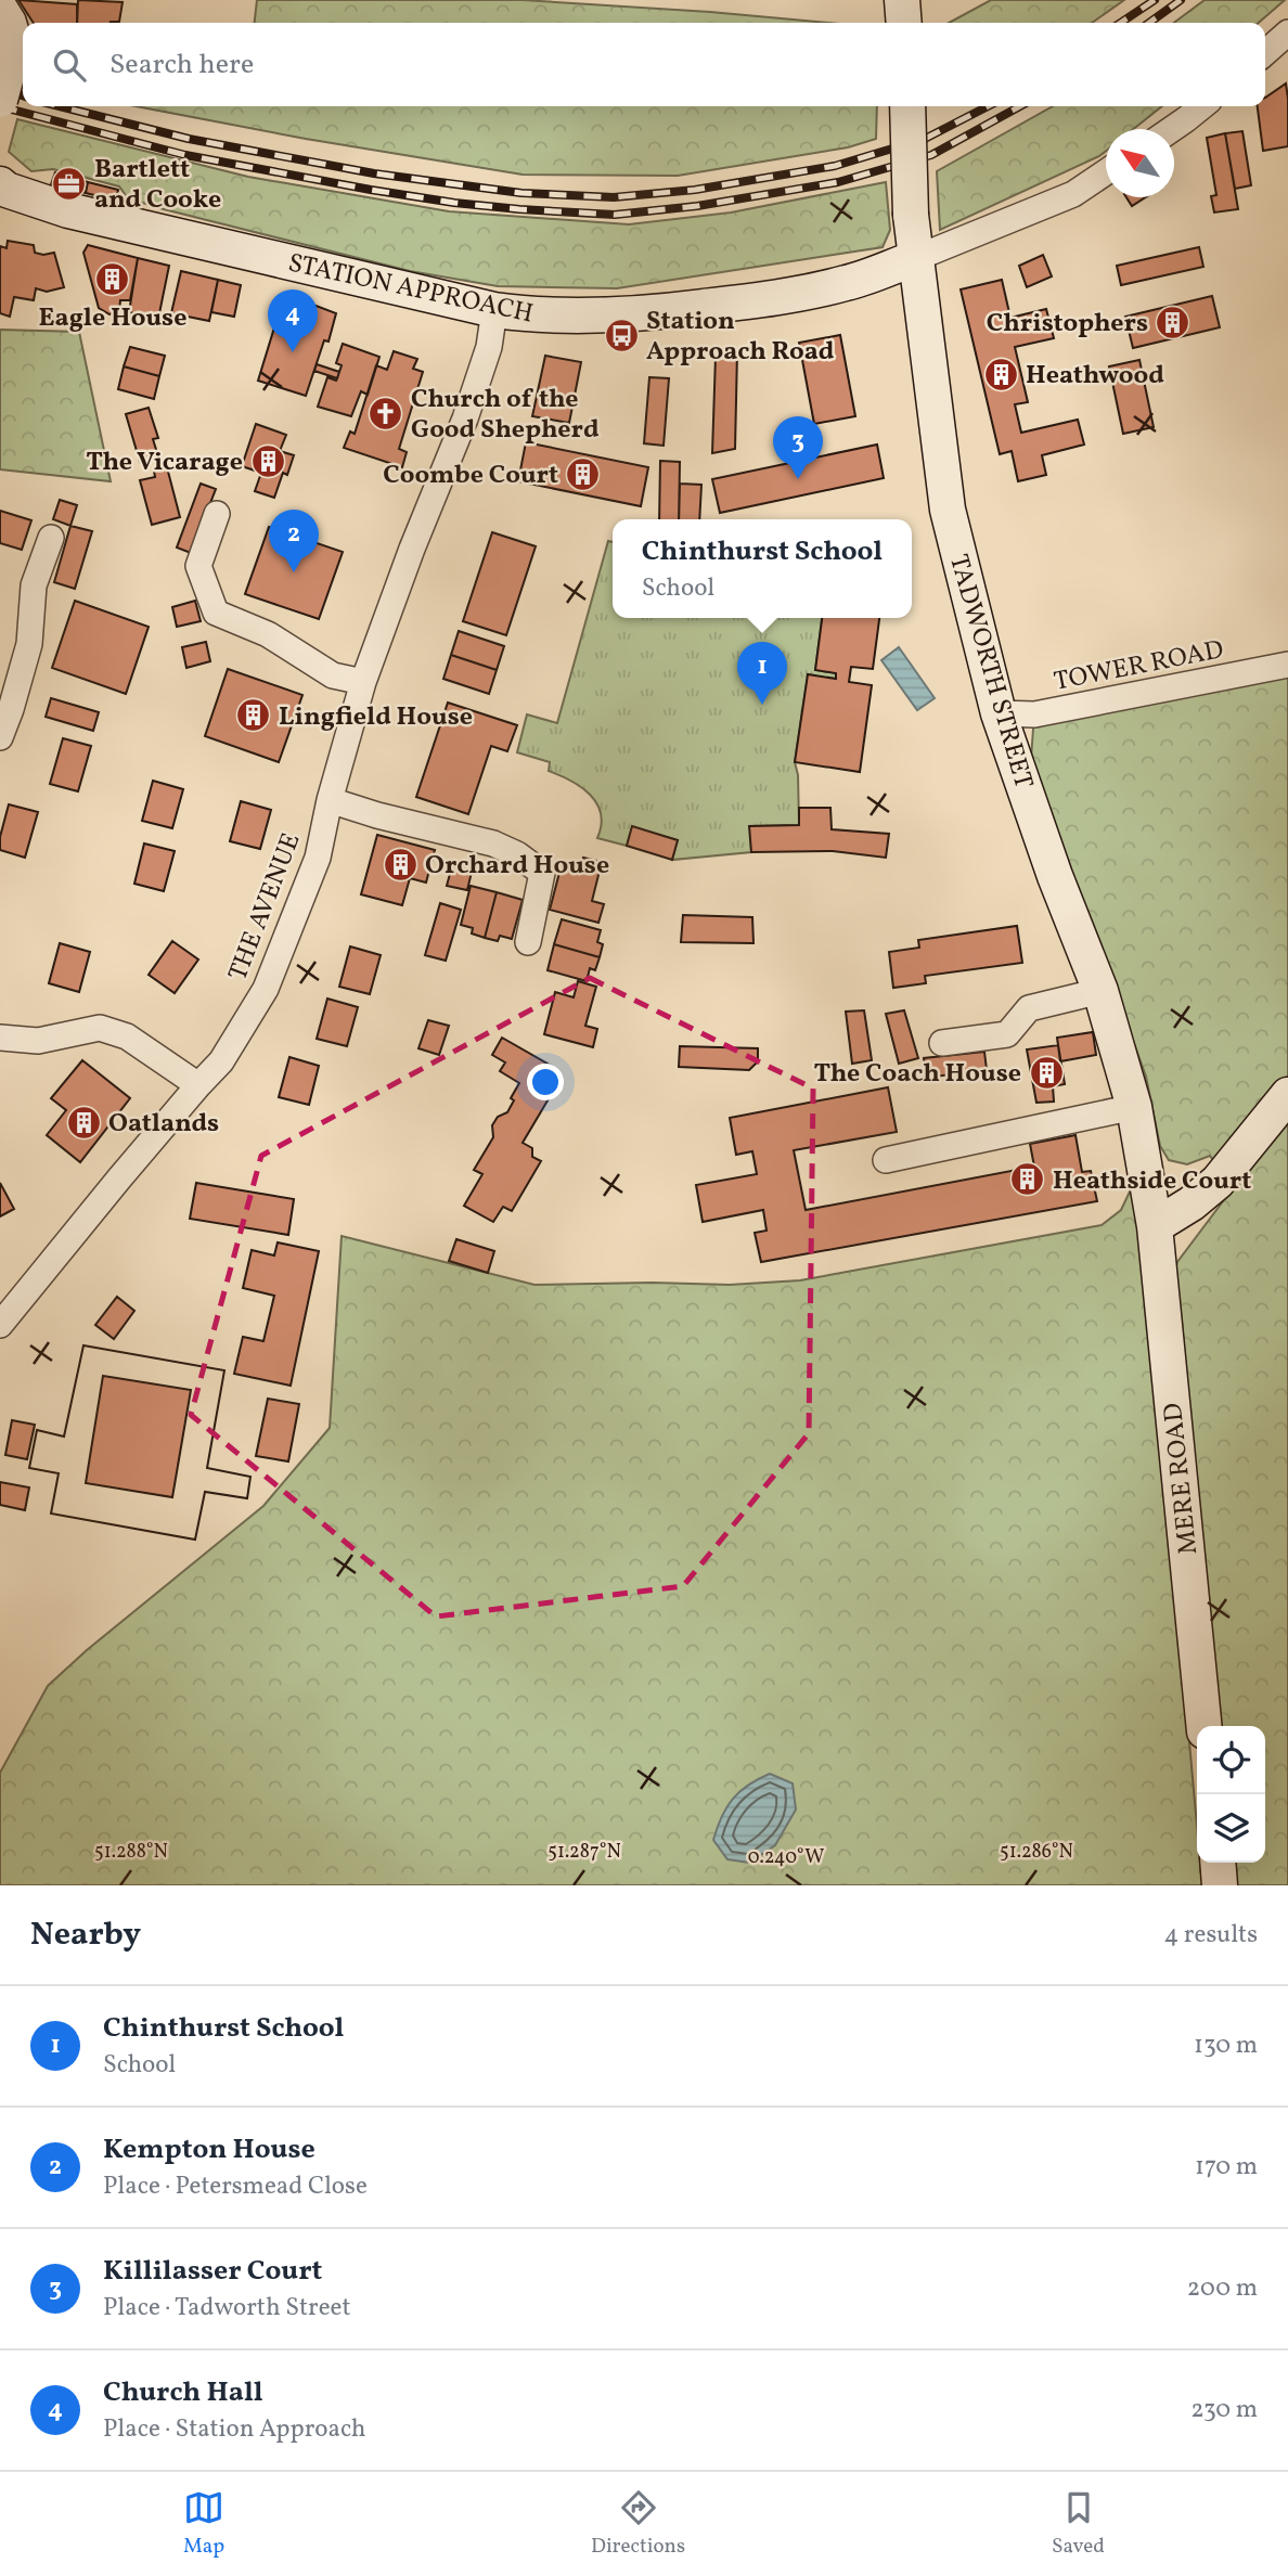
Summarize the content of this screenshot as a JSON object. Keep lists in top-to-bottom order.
{
  "streets": {
    "main road": ["STATION APPROACH", "TADWORTH STREET", "MERE ROAD"],
    "street": ["TOWER ROAD", "THE AVENUE"]
  },
  "crossings": [
    ["STATION APPROACH", "TADWORTH STREET"],
    ["STATION APPROACH", "THE AVENUE"],
    ["TOWER ROAD", "TADWORTH STREET"],
    ["TADWORTH STREET", "MERE ROAD"]
  ],
  "places": {
    "office": ["Bartlett and Cooke"],
    "building": [
      "Eagle House",
      "Christophers",
      "Heathwood",
      "The Vicarage",
      "Coombe Court",
      "Lingfield House",
      "Orchard House",
      "The Coach House",
      "Oatlands",
      "Heathside Court"
    ],
    "bus stop": ["Station Approach Road"],
    "church": ["Church of the Good Shepherd"]
  },
  "north": "top left",
  "page": {
    "search": "Search here",
    "pins": [
      "4",
      "3",
      "2",
      "1"
    ],
    "popup": ["Chinthurst School", "School"],
    "heading": ["Nearby", "4 results"],
    "list": [
      {
        "mark": "1",
        "name": "Chinthurst School",
        "note": "School",
        "value": "130 m"
      },
      {
        "mark": "2",
        "name": "Kempton House",
        "note": "Place · Petersmead Close",
        "value": "170 m"
      },
      {
        "mark": "3",
        "name": "Killilasser Court",
        "note": "Place · Tadworth Street",
        "value": "200 m"
      },
      {
        "mark": "4",
        "name": "Church Hall",
        "note": "Place · Station Approach",
        "value": "230 m"
      }
    ],
    "nav": ["Map", "Directions", "Saved"]
  },
  "coordinates": [
    "51.288°N",
    "51.287°N",
    "51.286°N",
    "0.240°W"
  ]
}
